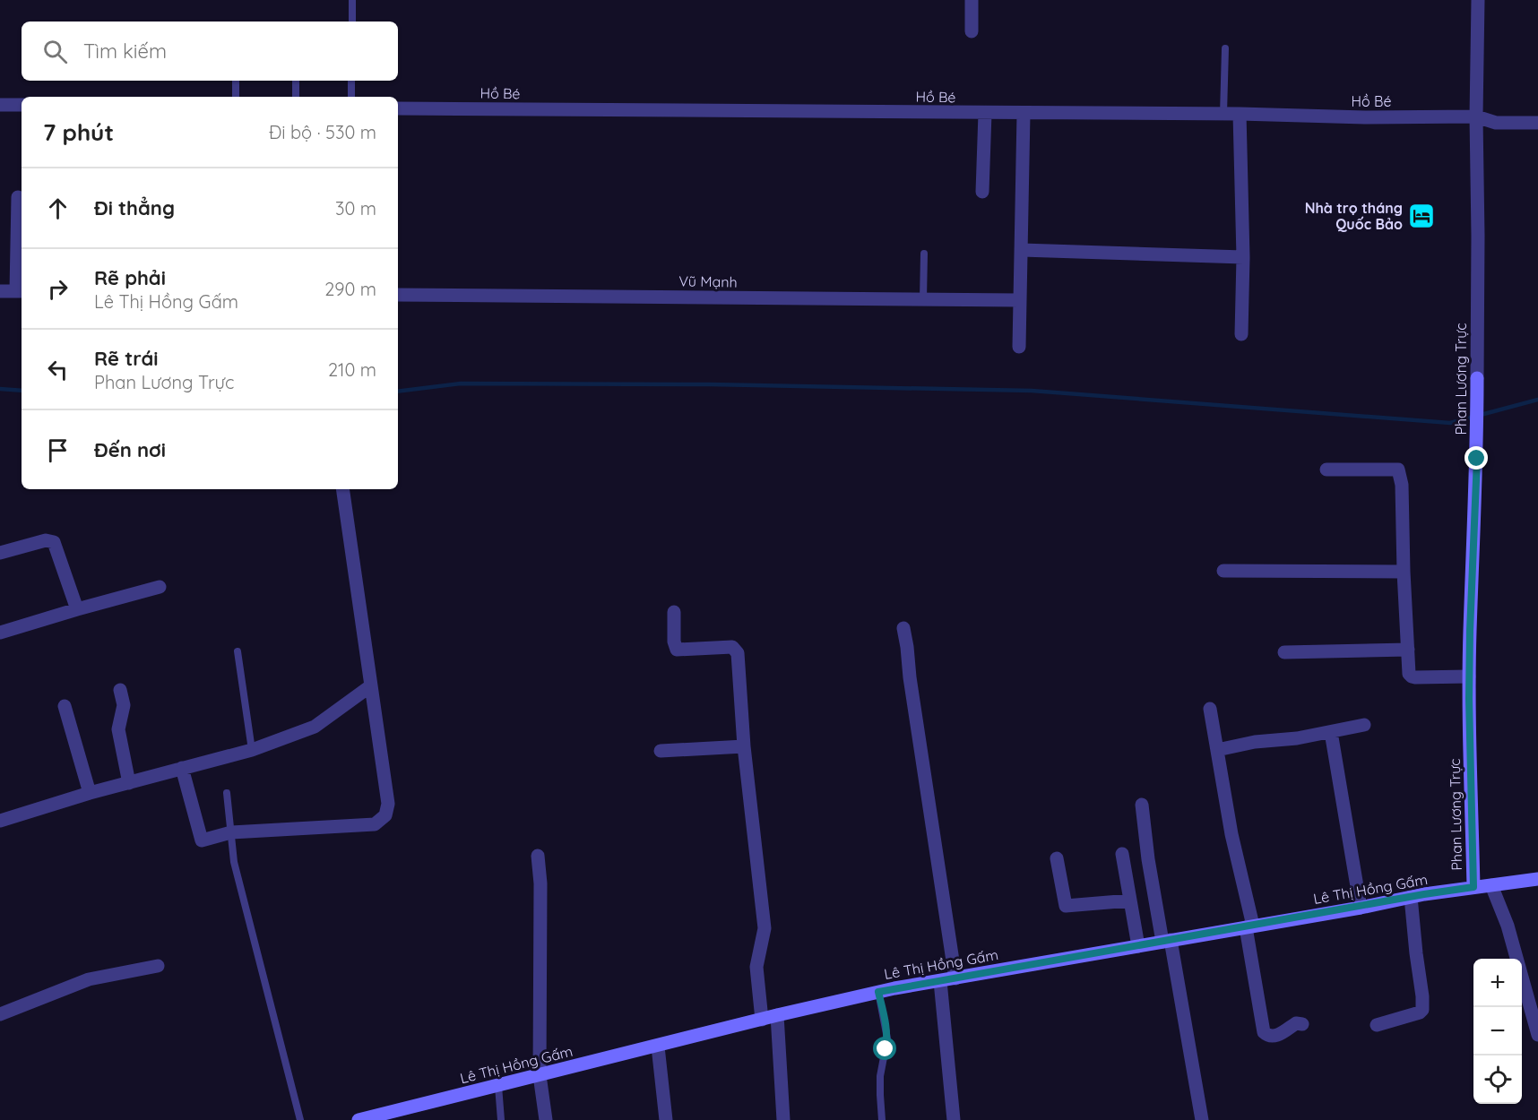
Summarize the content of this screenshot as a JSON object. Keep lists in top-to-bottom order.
{
  "streets": {
    "main road": ["Phan Lương Trực", "Lê Thị Hồng Gấm"],
    "street": ["Hồ Bé", "Vũ Mạnh"]
  },
  "crossings": [
    ["Hồ Bé", "Phan Lương Trực"],
    ["Phan Lương Trực", "Lê Thị Hồng Gấm"]
  ],
  "places": {
    "hotel": ["Nhà trọ tháng Quốc Bảo"]
  },
  "page": {
    "search": "Tìm kiếm",
    "heading": ["7 phút", "Đi bộ · 530 m"],
    "list": [
      ["Đi thẳng", "30 m"],
      ["Rẽ phải", "Lê Thị Hồng Gấm", "290 m"],
      ["Rẽ trái", "Phan Lương Trực", "210 m"],
      "Đến nơi"
    ],
    "map_buttons": ["+", "−"]
  }
}
